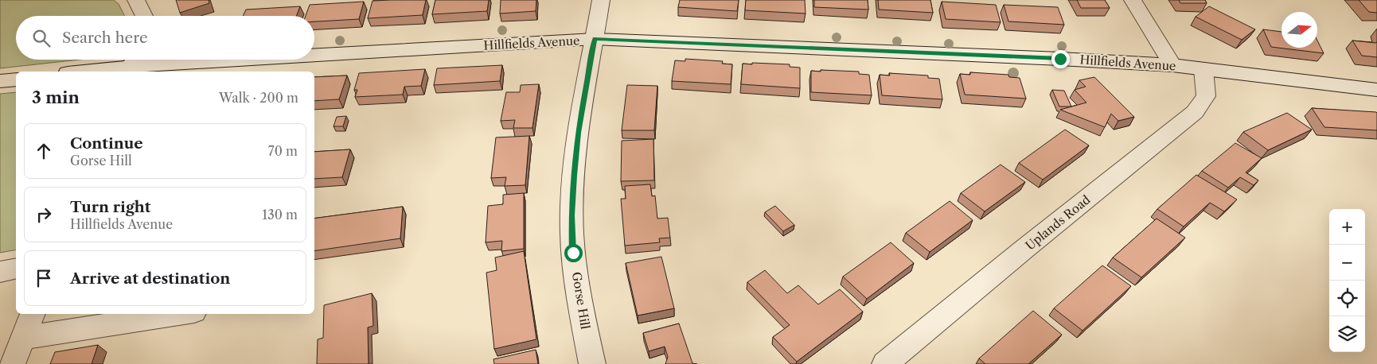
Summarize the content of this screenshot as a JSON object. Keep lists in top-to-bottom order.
{
  "streets": {
    "street": ["Hillfields Avenue", "Uplands Road", "Gorse Hill"]
  },
  "crossings": [
    ["Hillfields Avenue", "Uplands Road"],
    ["Hillfields Avenue", "Gorse Hill"]
  ],
  "north": "right",
  "page": {
    "search": "Search here",
    "heading": ["3 min", "Walk · 200 m"],
    "list": [
      ["Continue", "Gorse Hill", "70 m"],
      ["Turn right", "Hillfields Avenue", "130 m"],
      "Arrive at destination"
    ],
    "map_buttons": ["+", "−"]
  }
}
